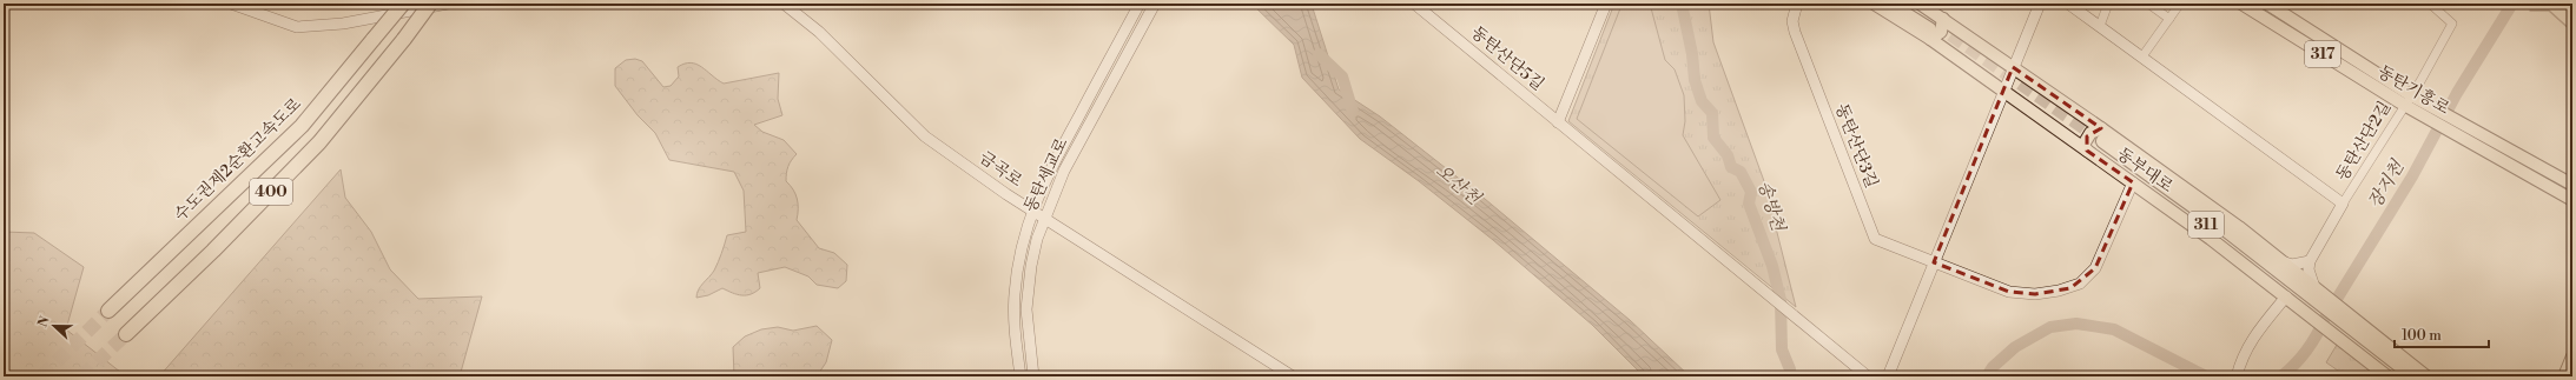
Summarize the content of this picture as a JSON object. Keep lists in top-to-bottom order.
{
  "streets": {
    "highway": [
      "수도권제2순환고속도로",
      "동부대로",
      "400",
      "311"
    ],
    "main road": ["317", "동탄기흥로"],
    "street": [
      "동탄산단5길",
      "동탄산단2길",
      "동탄산단3길",
      "금곡로",
      "동탄세교로"
    ]
  },
  "crossings": [
    ["동탄기흥로", "동탄산단2길"],
    ["동탄산단3길", "동부대로"],
    ["금곡로", "동탄세교로"]
  ],
  "water": ["오산천", "장지천", "송방천"],
  "scale_bar": "100 m",
  "north": "left"
}
